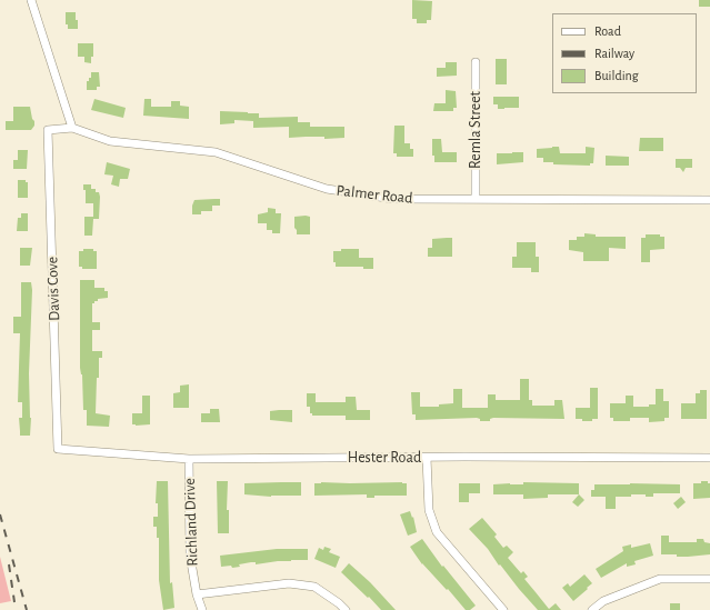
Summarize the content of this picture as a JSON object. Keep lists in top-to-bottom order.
{
  "streets": {
    "street": [
      "Remla Street",
      "Palmer Road",
      "Davis Cove",
      "Hester Road",
      "Richland Drive"
    ]
  },
  "crossings": [
    ["Remla Street", "Palmer Road"],
    ["Palmer Road", "Davis Cove"],
    ["Davis Cove", "Hester Road"],
    ["Hester Road", "Richland Drive"]
  ],
  "legend": ["Road", "Railway", "Building"]
}
